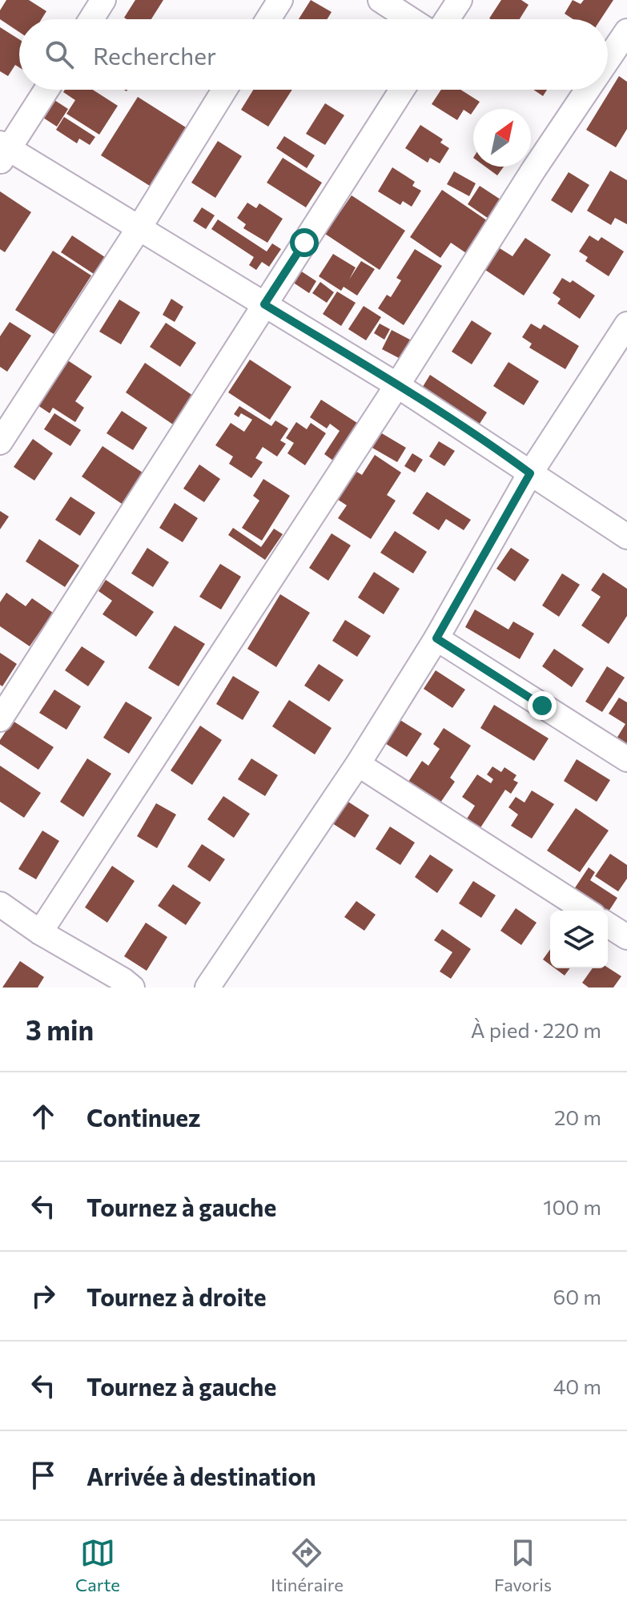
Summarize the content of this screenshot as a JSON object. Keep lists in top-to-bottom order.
{
  "north": "top right",
  "page": {
    "search": "Rechercher",
    "heading": ["3 min", "À pied · 220 m"],
    "list": [
      ["Continuez", "20 m"],
      ["Tournez à gauche", "100 m"],
      ["Tournez à droite", "60 m"],
      ["Tournez à gauche", "40 m"],
      "Arrivée à destination"
    ],
    "nav": ["Carte", "Itinéraire", "Favoris"]
  }
}
